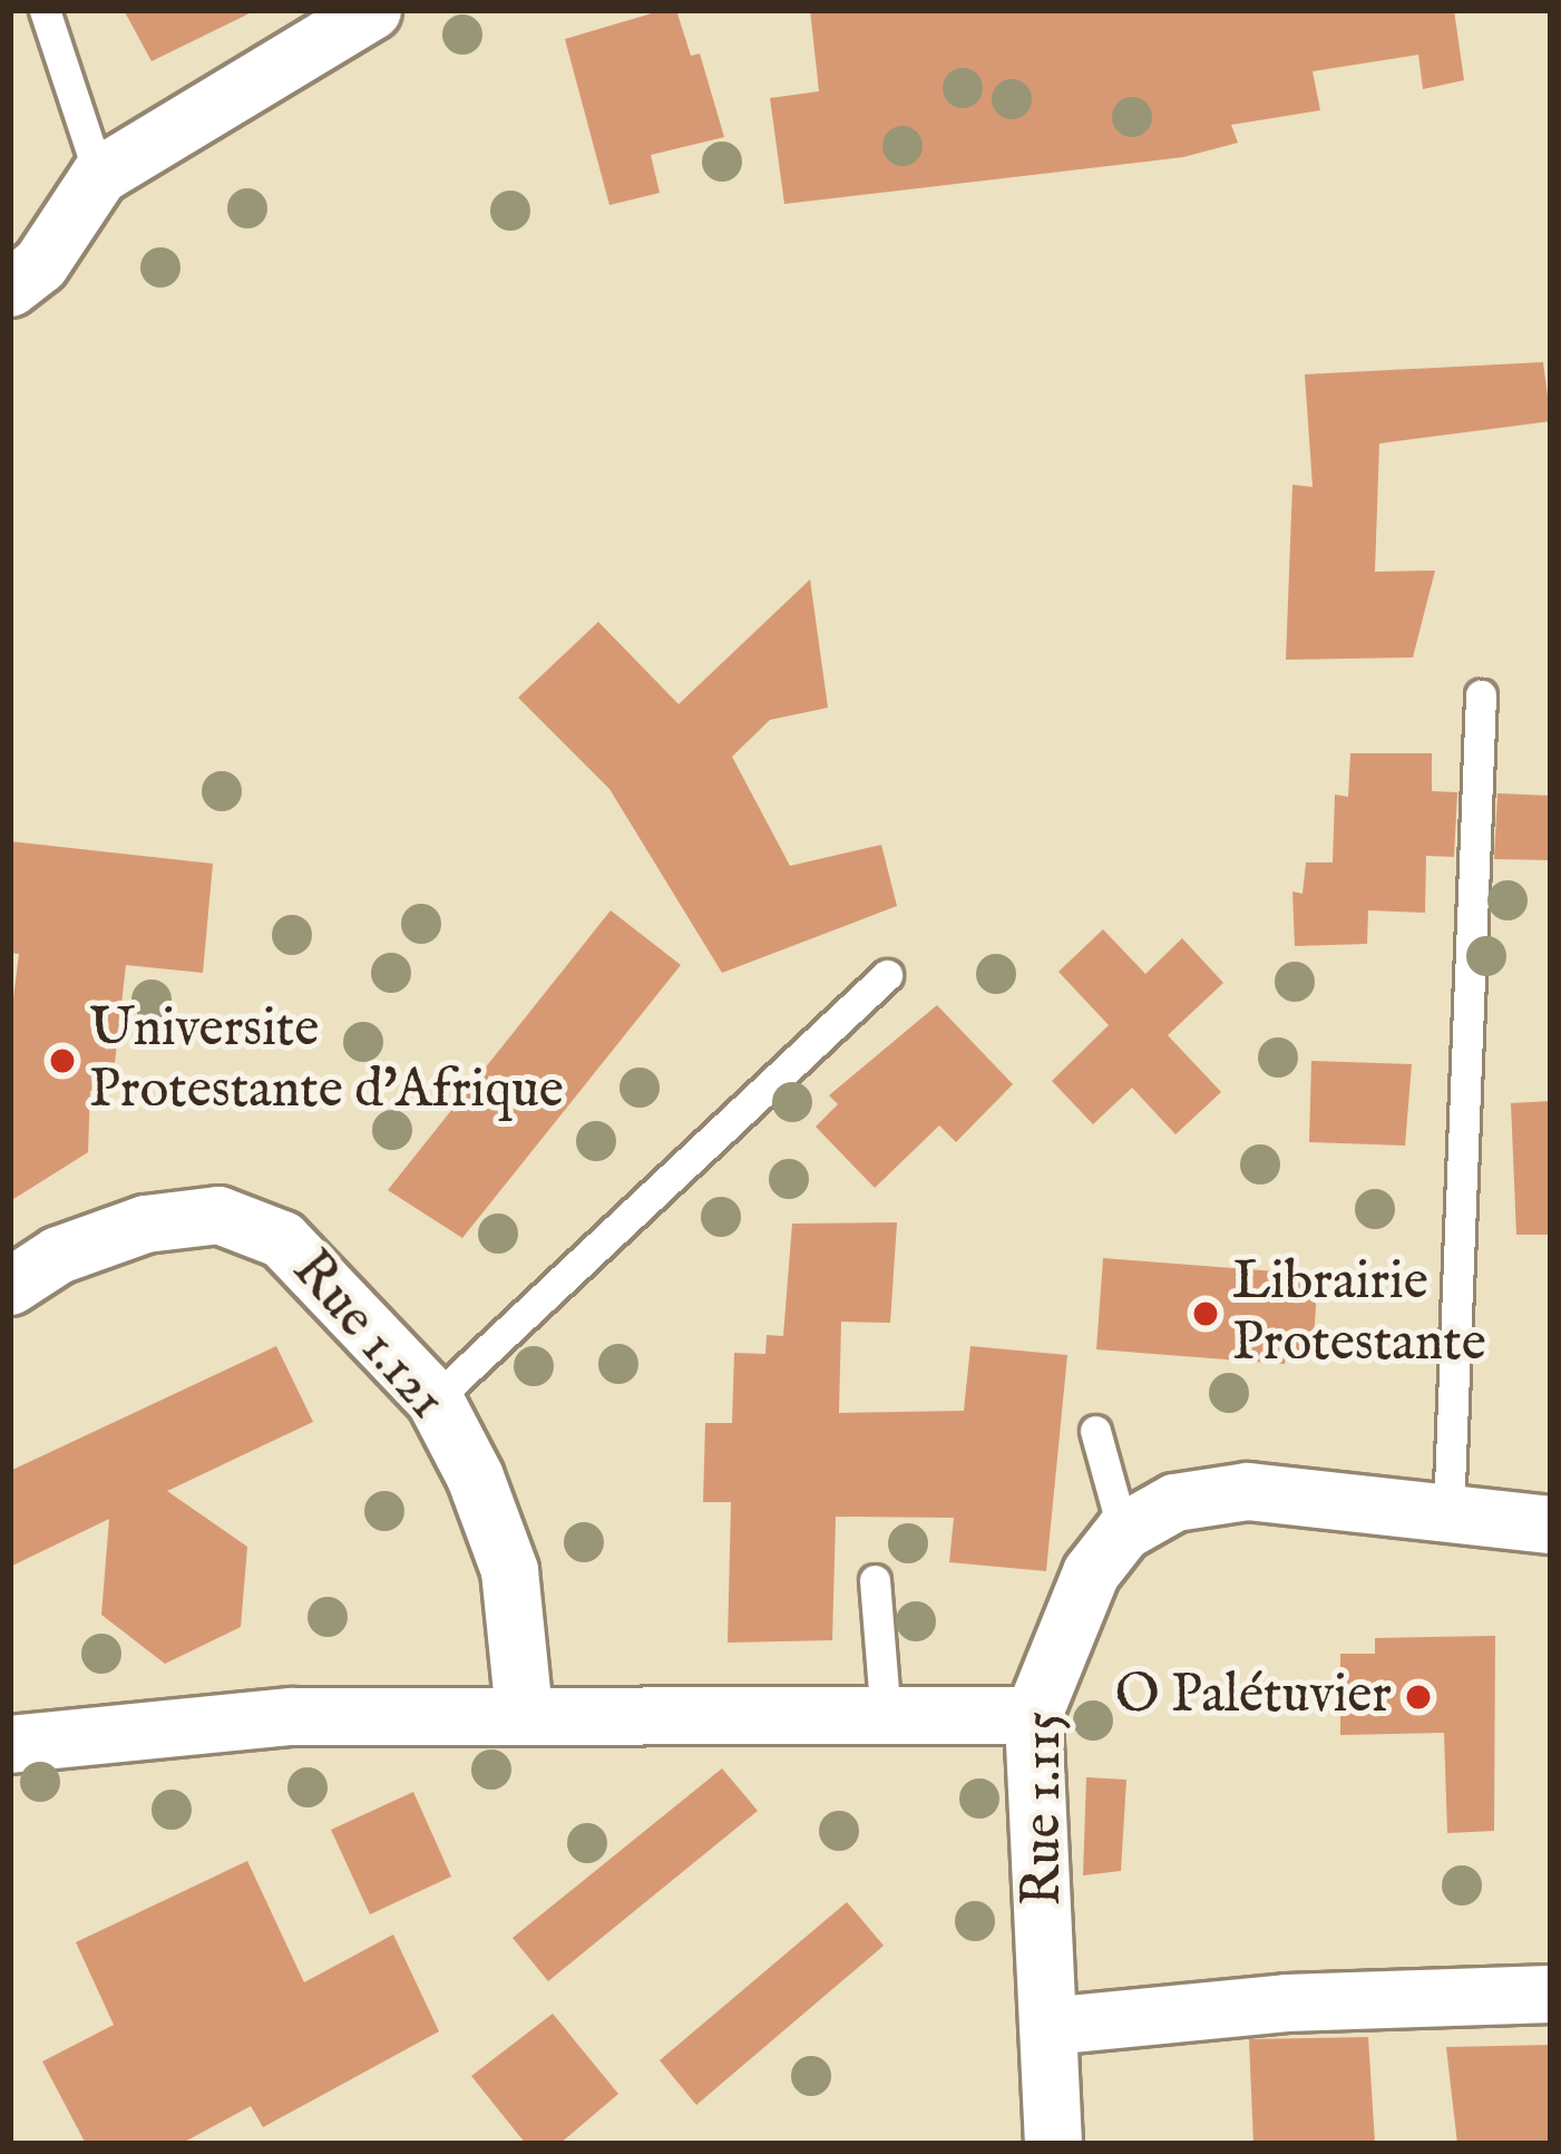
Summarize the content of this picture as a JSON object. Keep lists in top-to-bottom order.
{
  "streets": {
    "street": ["Rue 1.121", "Rue 1.115"]
  },
  "places": ["Universite Protestante d'Afrique", "Librairie Protestante", "O Palétuvier"]
}
